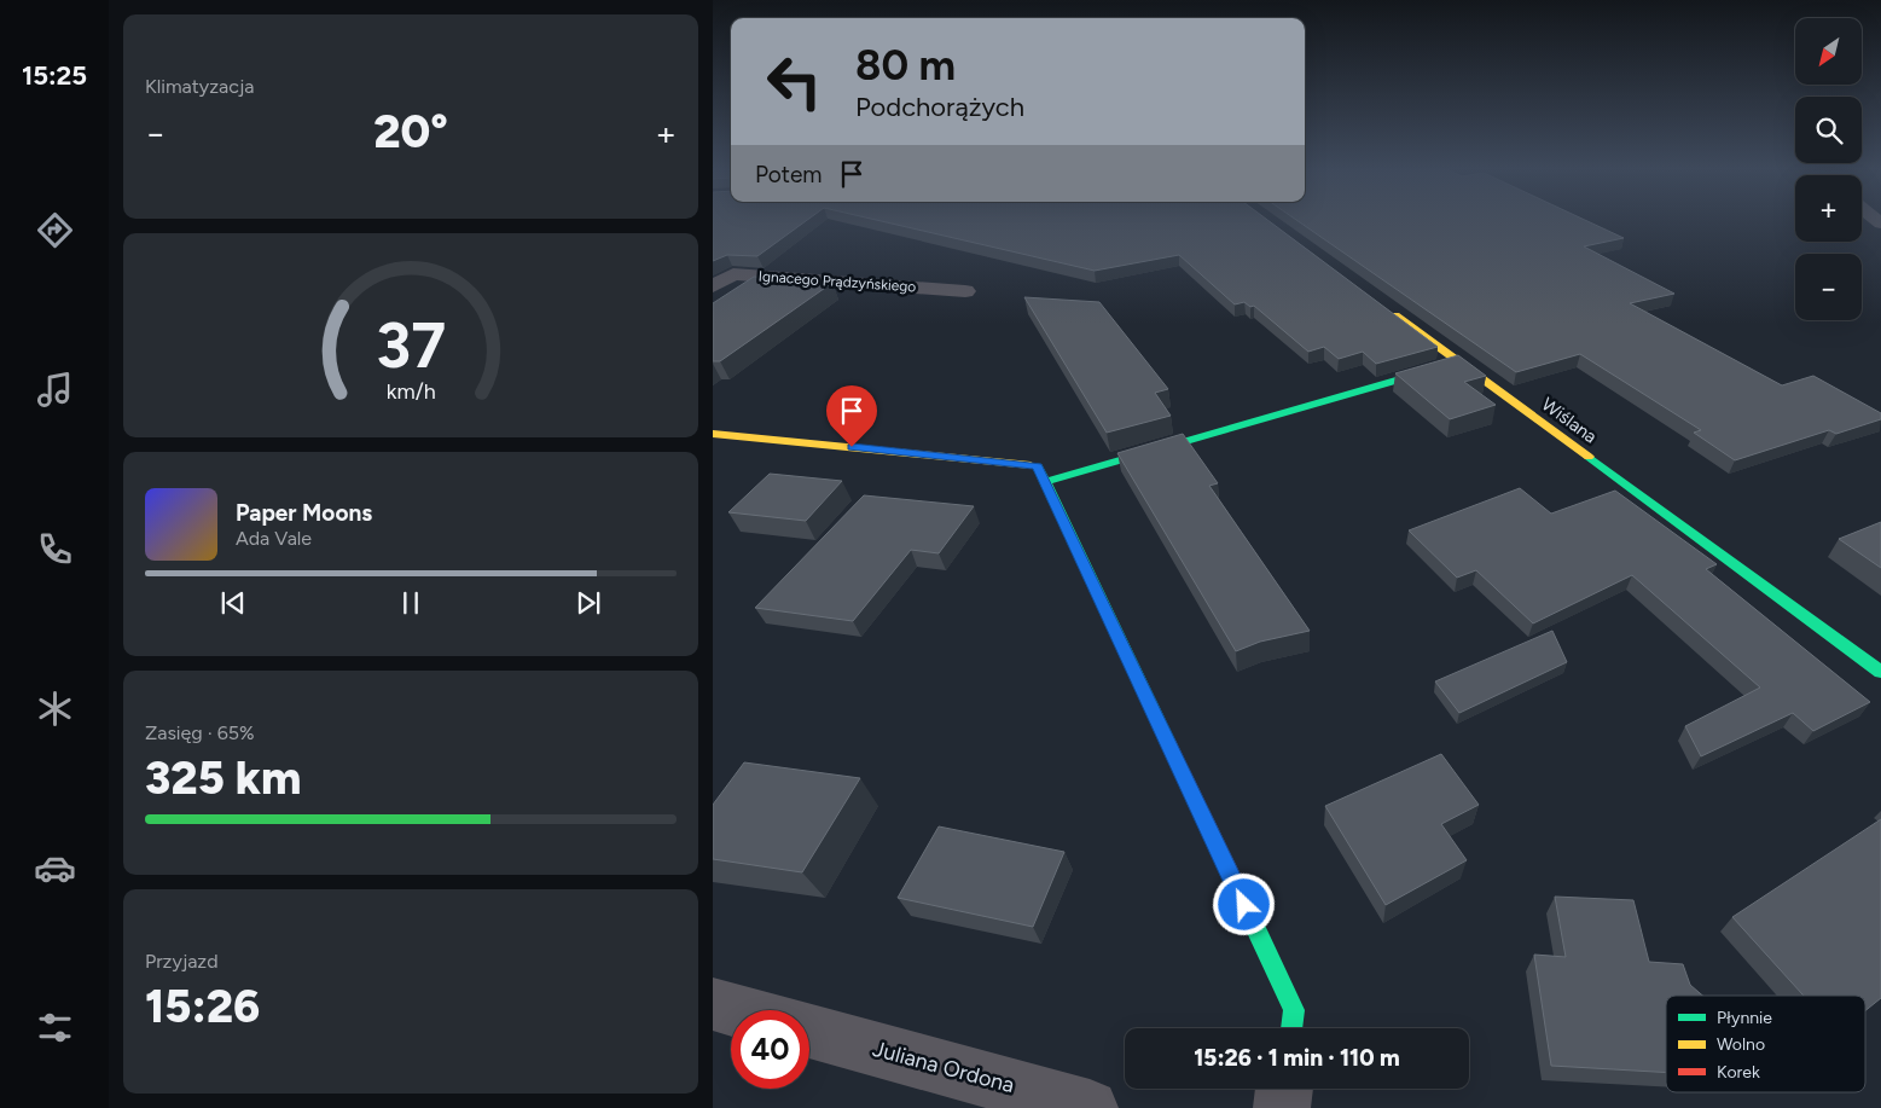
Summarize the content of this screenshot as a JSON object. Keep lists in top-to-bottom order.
{
  "streets": {
    "street": ["Ignacego Prądzyńskiego", "Wiślana", "Juliana Ordona"]
  },
  "legend": ["Płynnie", "Wolno", "Korek"],
  "north": "bottom left",
  "page": {
    "tabs": "15:25",
    "tile": [
      "Klimatyzacja",
      ["Zasięg · 65%", "325 km"],
      ["Przyjazd", "15:26"]
    ],
    "map_buttons": ["+", "−"],
    "turn": ["80 m", "Podchorążych"],
    "heat": ["−", "20°", "+"],
    "then": "Potem",
    "song": ["Paper Moons", "Ada Vale"],
    "limit": "40",
    "trip": "15:26 · 1 min · 110 m",
    "gauge": ["37", "km/h"]
  }
}
